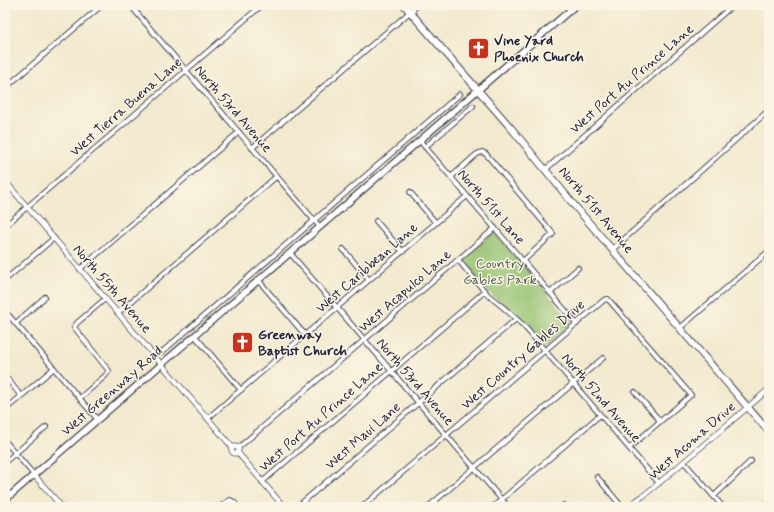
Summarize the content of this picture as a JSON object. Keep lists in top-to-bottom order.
{
  "streets": {
    "main road": ["North 51st Avenue", "West Greenway Road"],
    "street": [
      "West Port Au Prince Lane",
      "West Tierra Buena Lane",
      "North 53rd Avenue",
      "North 51st Lane",
      "West Caribbean Lane",
      "North 55th Avenue",
      "West Acapulco Lane",
      "West Country Gables Drive",
      "North 52nd Avenue",
      "West Maui Lane",
      "West Acoma Drive"
    ]
  },
  "crossings": [
    ["West Port Au Prince Lane", "North 53rd Avenue"],
    ["West Port Au Prince Lane", "North 51st Avenue"],
    ["West Port Au Prince Lane", "North 55th Avenue"],
    ["West Port Au Prince Lane", "North 52nd Avenue"],
    ["West Tierra Buena Lane", "North 53rd Avenue"],
    ["West Tierra Buena Lane", "North 55th Avenue"],
    ["North 53rd Avenue", "West Caribbean Lane"],
    ["North 53rd Avenue", "West Acapulco Lane"],
    ["North 53rd Avenue", "West Country Gables Drive"],
    ["North 53rd Avenue", "West Greenway Road"],
    ["North 53rd Avenue", "West Maui Lane"],
    ["North 51st Lane", "West Caribbean Lane"],
    ["North 51st Lane", "West Acapulco Lane"],
    ["North 51st Lane", "West Country Gables Drive"],
    ["North 51st Lane", "West Greenway Road"],
    ["North 51st Avenue", "West Greenway Road"],
    ["North 51st Avenue", "West Acoma Drive"],
    ["West Caribbean Lane", "North 55th Avenue"],
    ["North 55th Avenue", "West Acapulco Lane"],
    ["North 55th Avenue", "West Greenway Road"],
    ["West Acapulco Lane", "North 52nd Avenue"],
    ["West Country Gables Drive", "North 52nd Avenue"],
    ["North 52nd Avenue", "West Maui Lane"],
    ["North 52nd Avenue", "West Acoma Drive"]
  ],
  "parks": ["Country Gables Park"],
  "places": {
    "church": ["Vine Yard Phoenix Church", "Greenway Baptist Church"]
  }
}
